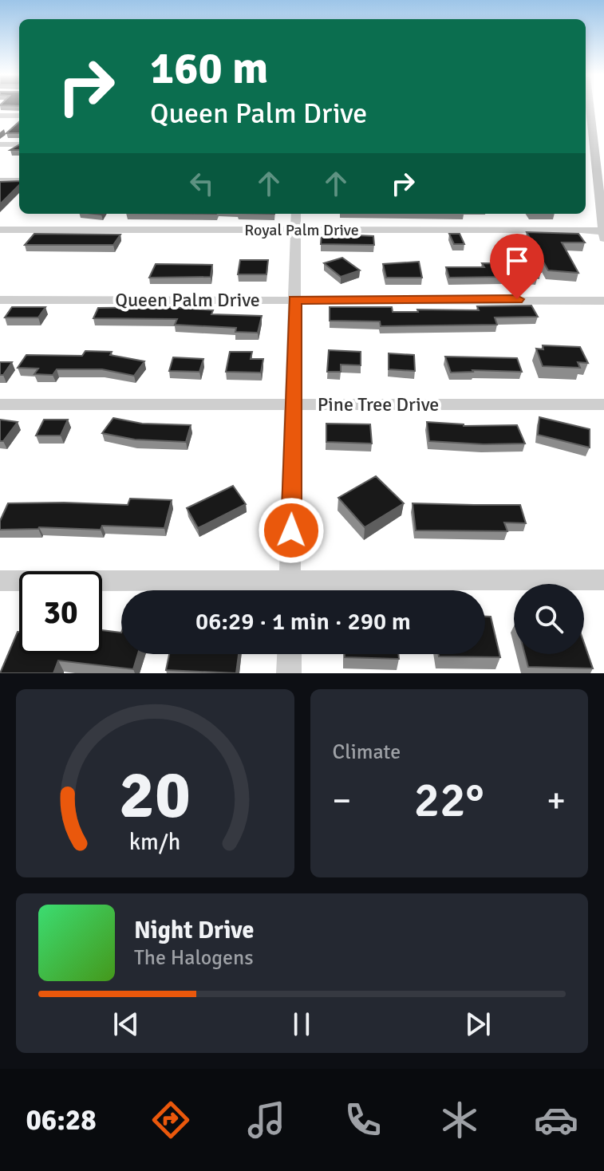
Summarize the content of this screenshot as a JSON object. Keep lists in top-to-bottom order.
{
  "streets": {
    "street": ["Royal Palm Drive", "Queen Palm Drive", "Pine Tree Drive"]
  },
  "page": {
    "turn": ["160 m", "Queen Palm Drive"],
    "limit": "30",
    "trip": "06:29 · 1 min · 290 m",
    "tile": "Climate",
    "heat": ["−", "22°", "+"],
    "song": ["Night Drive", "The Halogens"],
    "tabs": "06:28",
    "gauge": ["20", "km/h"]
  }
}
